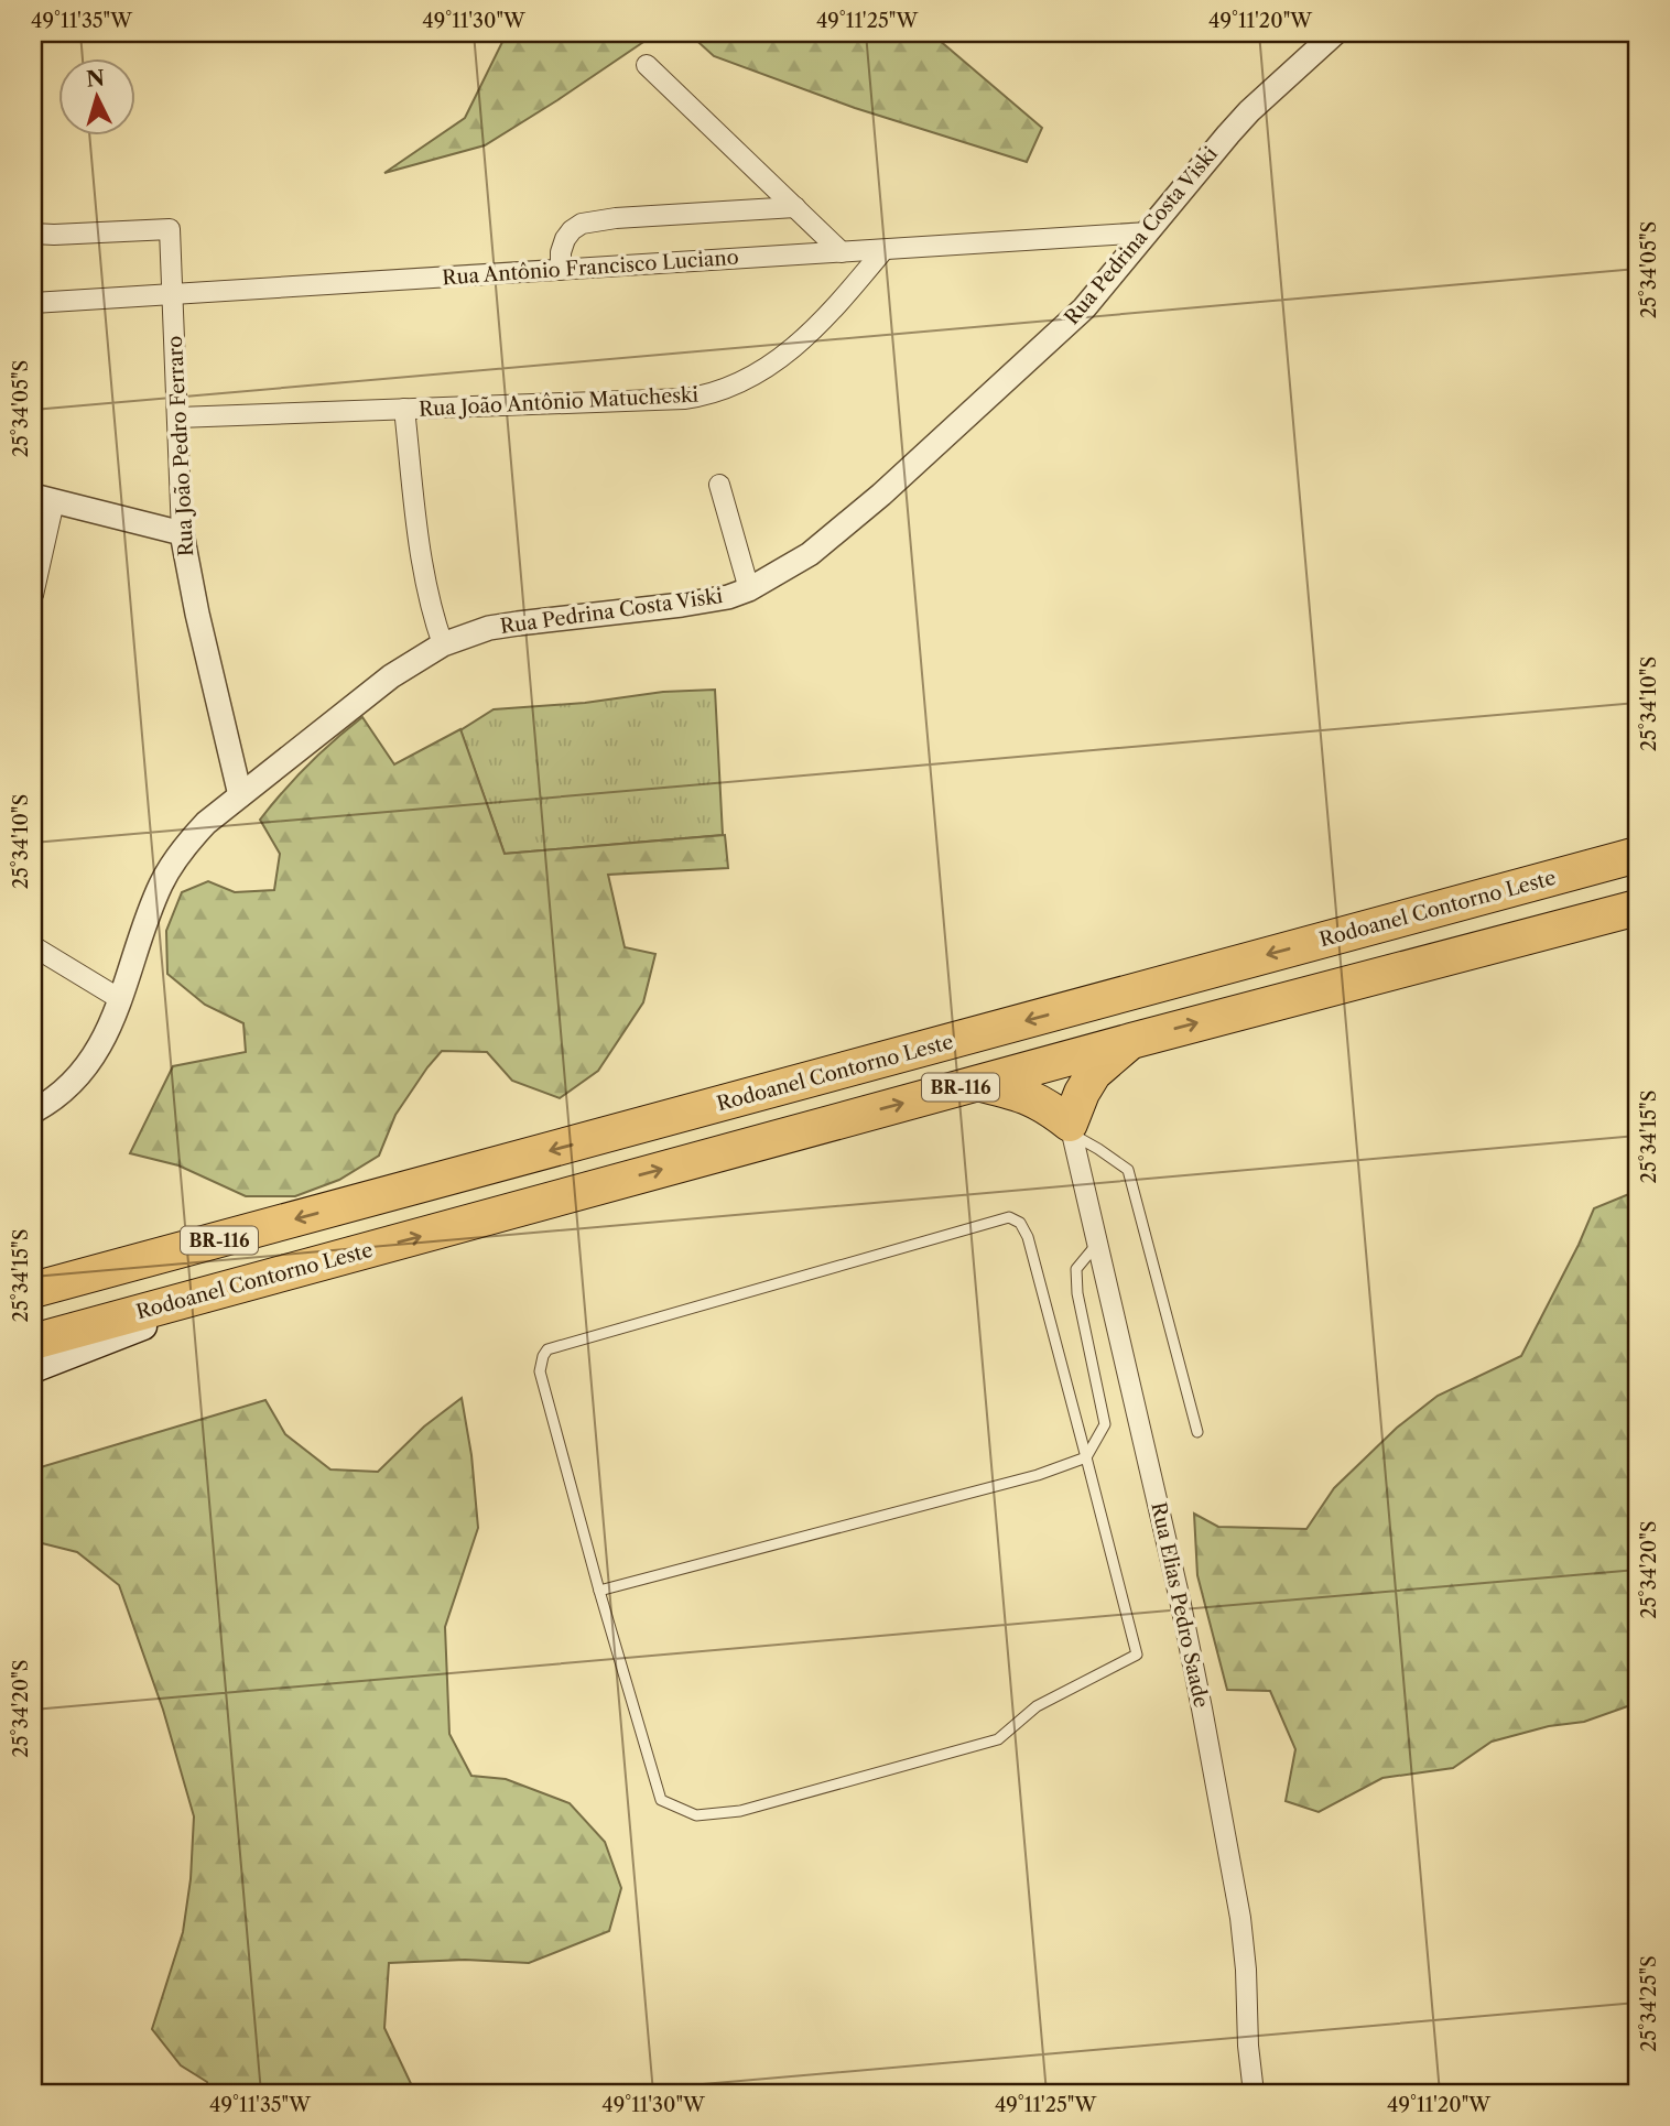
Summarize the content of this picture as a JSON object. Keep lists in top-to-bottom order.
{
  "streets": {
    "highway": ["Rodoanel Contorno Leste", "BR-116"],
    "street": [
      "Rua Pedrina Costa Viski",
      "Rua Antônio Francisco Luciano",
      "Rua João Antônio Matucheski",
      "Rua João Pedro Ferraro",
      "Rua Elias Pedro Saade"
    ]
  },
  "crossings": [
    ["Rua Pedrina Costa Viski", "Rua Antônio Francisco Luciano"],
    ["Rua Pedrina Costa Viski", "Rua João Pedro Ferraro"],
    ["Rua Antônio Francisco Luciano", "Rua João Antônio Matucheski"],
    ["Rua Antônio Francisco Luciano", "Rua João Pedro Ferraro"],
    ["Rua João Antônio Matucheski", "Rua João Pedro Ferraro"]
  ],
  "north": "top",
  "coordinates": [
    "49°11'35\"W",
    "49°11'30\"W",
    "49°11'25\"W",
    "49°11'20\"W",
    "25°34'05\"S",
    "25°34'10\"S",
    "25°34'15\"S",
    "25°34'20\"S",
    "25°34'25\"S"
  ]
}
